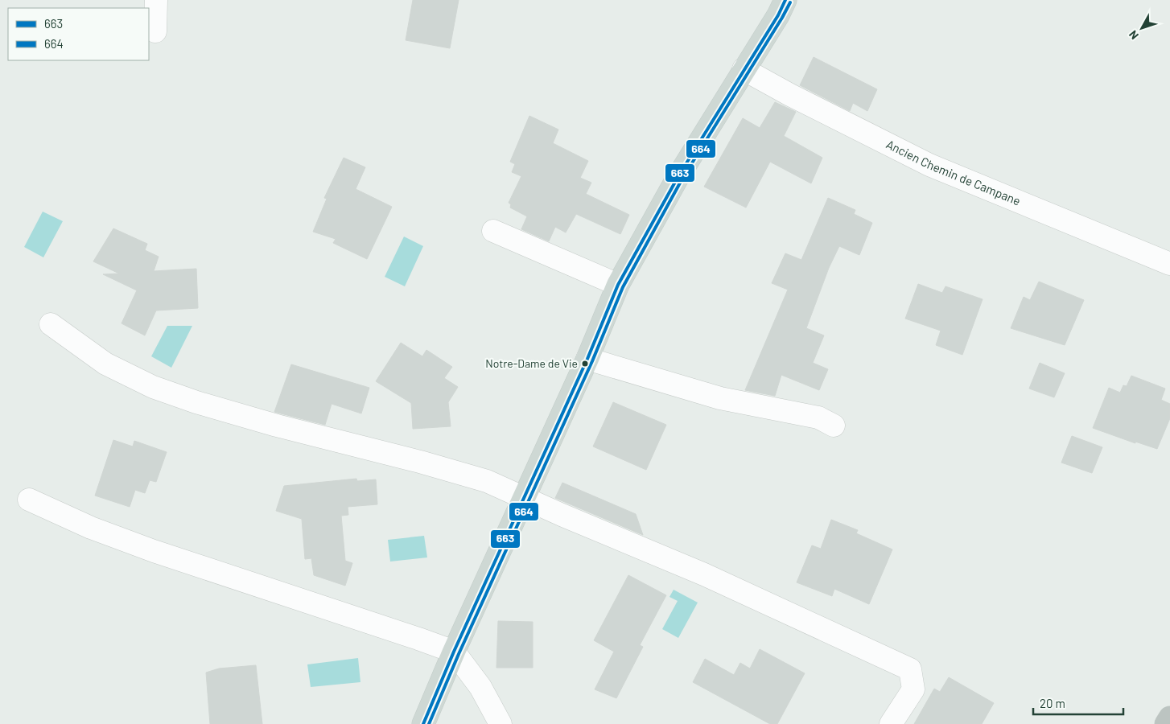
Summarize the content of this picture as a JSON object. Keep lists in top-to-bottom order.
{
  "streets": {
    "street": ["Ancien Chemin de Campane"]
  },
  "places": ["Notre-Dame de Vie"],
  "lines": ["transit line 663", "transit line 664"],
  "legend": ["663", "664"],
  "scale_bar": "20 m",
  "north": "bottom left"
}
